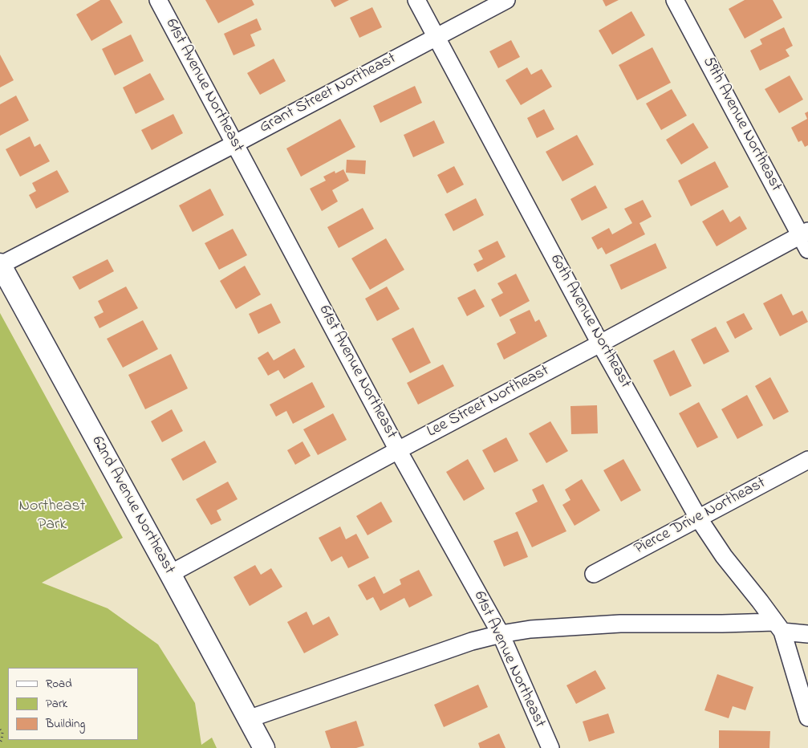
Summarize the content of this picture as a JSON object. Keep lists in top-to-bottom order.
{
  "streets": {
    "street": [
      "61st Avenue Northeast",
      "Grant Street Northeast",
      "59th Avenue Northeast",
      "60th Avenue Northeast",
      "Lee Street Northeast",
      "62nd Avenue Northeast",
      "Pierce Drive Northeast"
    ]
  },
  "crossings": [
    ["61st Avenue Northeast", "Grant Street Northeast"],
    ["61st Avenue Northeast", "Lee Street Northeast"],
    ["Grant Street Northeast", "60th Avenue Northeast"],
    ["Grant Street Northeast", "62nd Avenue Northeast"],
    ["59th Avenue Northeast", "Lee Street Northeast"],
    ["60th Avenue Northeast", "Lee Street Northeast"],
    ["60th Avenue Northeast", "Pierce Drive Northeast"],
    ["Lee Street Northeast", "62nd Avenue Northeast"]
  ],
  "parks": ["Northeast Park"],
  "legend": ["Road", "Park", "Building"]
}
